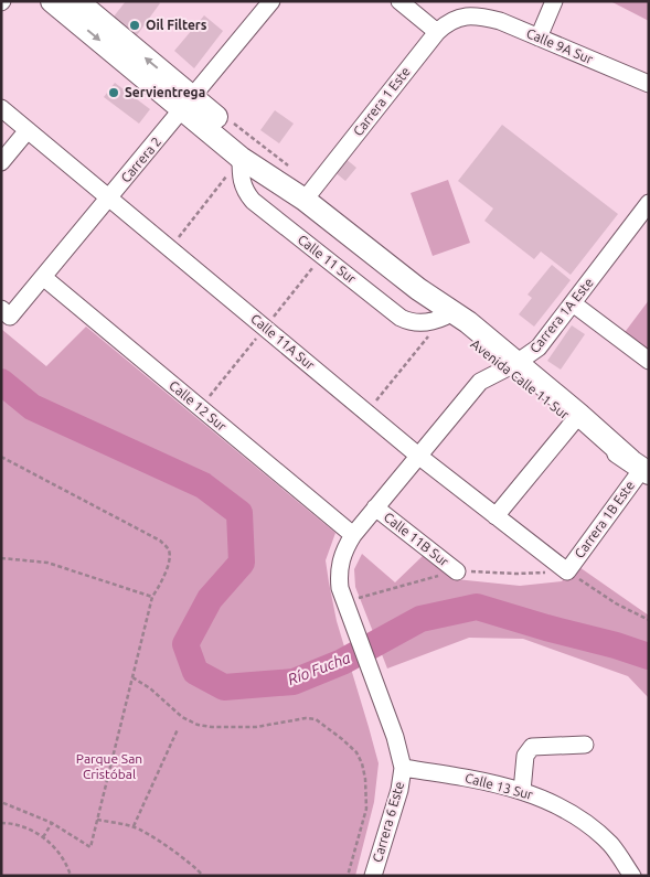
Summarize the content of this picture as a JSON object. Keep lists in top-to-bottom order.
{
  "streets": {
    "main road": ["Avenida Calle 11 Sur"],
    "street": [
      "Calle 9A Sur",
      "Carrera 1 Este",
      "Carrera 2",
      "Calle 11 Sur",
      "Carrera 1A Este",
      "Calle 11A Sur",
      "Calle 12 Sur",
      "Carrera 1B Este",
      "Calle 11B Sur",
      "Calle 13 Sur",
      "Carrera 6 Este"
    ]
  },
  "crossings": [
    ["Calle 9A Sur", "Carrera 1 Este"],
    ["Carrera 1 Este", "Avenida Calle 11 Sur"],
    ["Carrera 2", "Calle 11A Sur"],
    ["Carrera 2", "Avenida Calle 11 Sur"],
    ["Carrera 2", "Calle 12 Sur"],
    ["Calle 11 Sur", "Avenida Calle 11 Sur"],
    ["Carrera 1A Este", "Calle 11A Sur"],
    ["Carrera 1A Este", "Avenida Calle 11 Sur"],
    ["Carrera 1A Este", "Calle 12 Sur"],
    ["Carrera 1A Este", "Calle 11B Sur"],
    ["Carrera 1A Este", "Calle 13 Sur"],
    ["Carrera 1A Este", "Carrera 6 Este"],
    ["Calle 11A Sur", "Carrera 1B Este"],
    ["Avenida Calle 11 Sur", "Carrera 1B Este"],
    ["Calle 13 Sur", "Carrera 6 Este"]
  ],
  "water": ["Río Fucha"],
  "parks": ["Parque San Cristóbal"],
  "places": ["Oil Filters", "Servientrega"]
}
